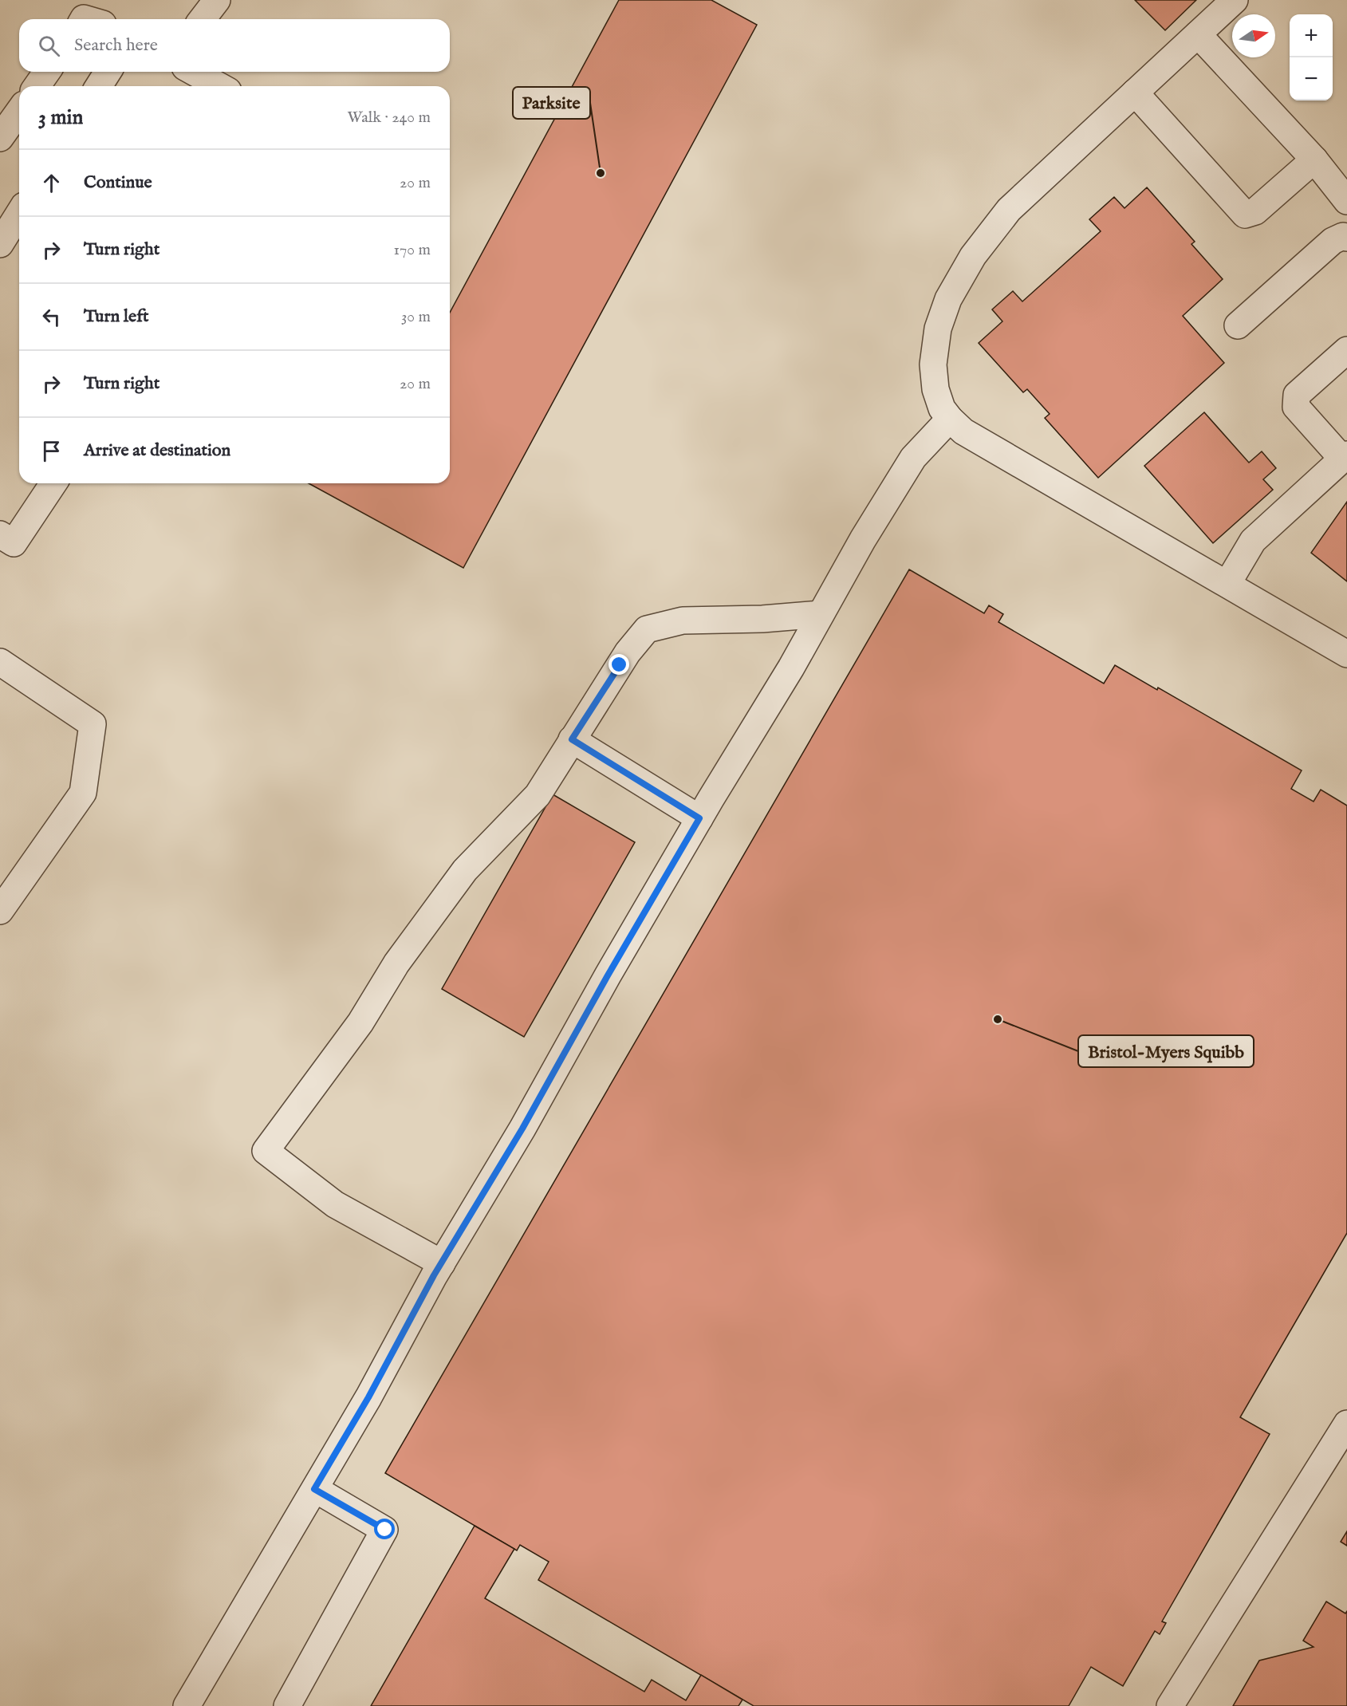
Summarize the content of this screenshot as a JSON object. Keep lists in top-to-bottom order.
{
  "places": ["Parksite", "Bristol-Myers Squibb"],
  "north": "right",
  "page": {
    "map_buttons": ["+", "−"],
    "search": "Search here",
    "heading": ["3 min", "Walk · 240 m"],
    "list": [
      ["Continue", "20 m"],
      ["Turn right", "170 m"],
      ["Turn left", "30 m"],
      ["Turn right", "20 m"],
      "Arrive at destination"
    ]
  }
}
